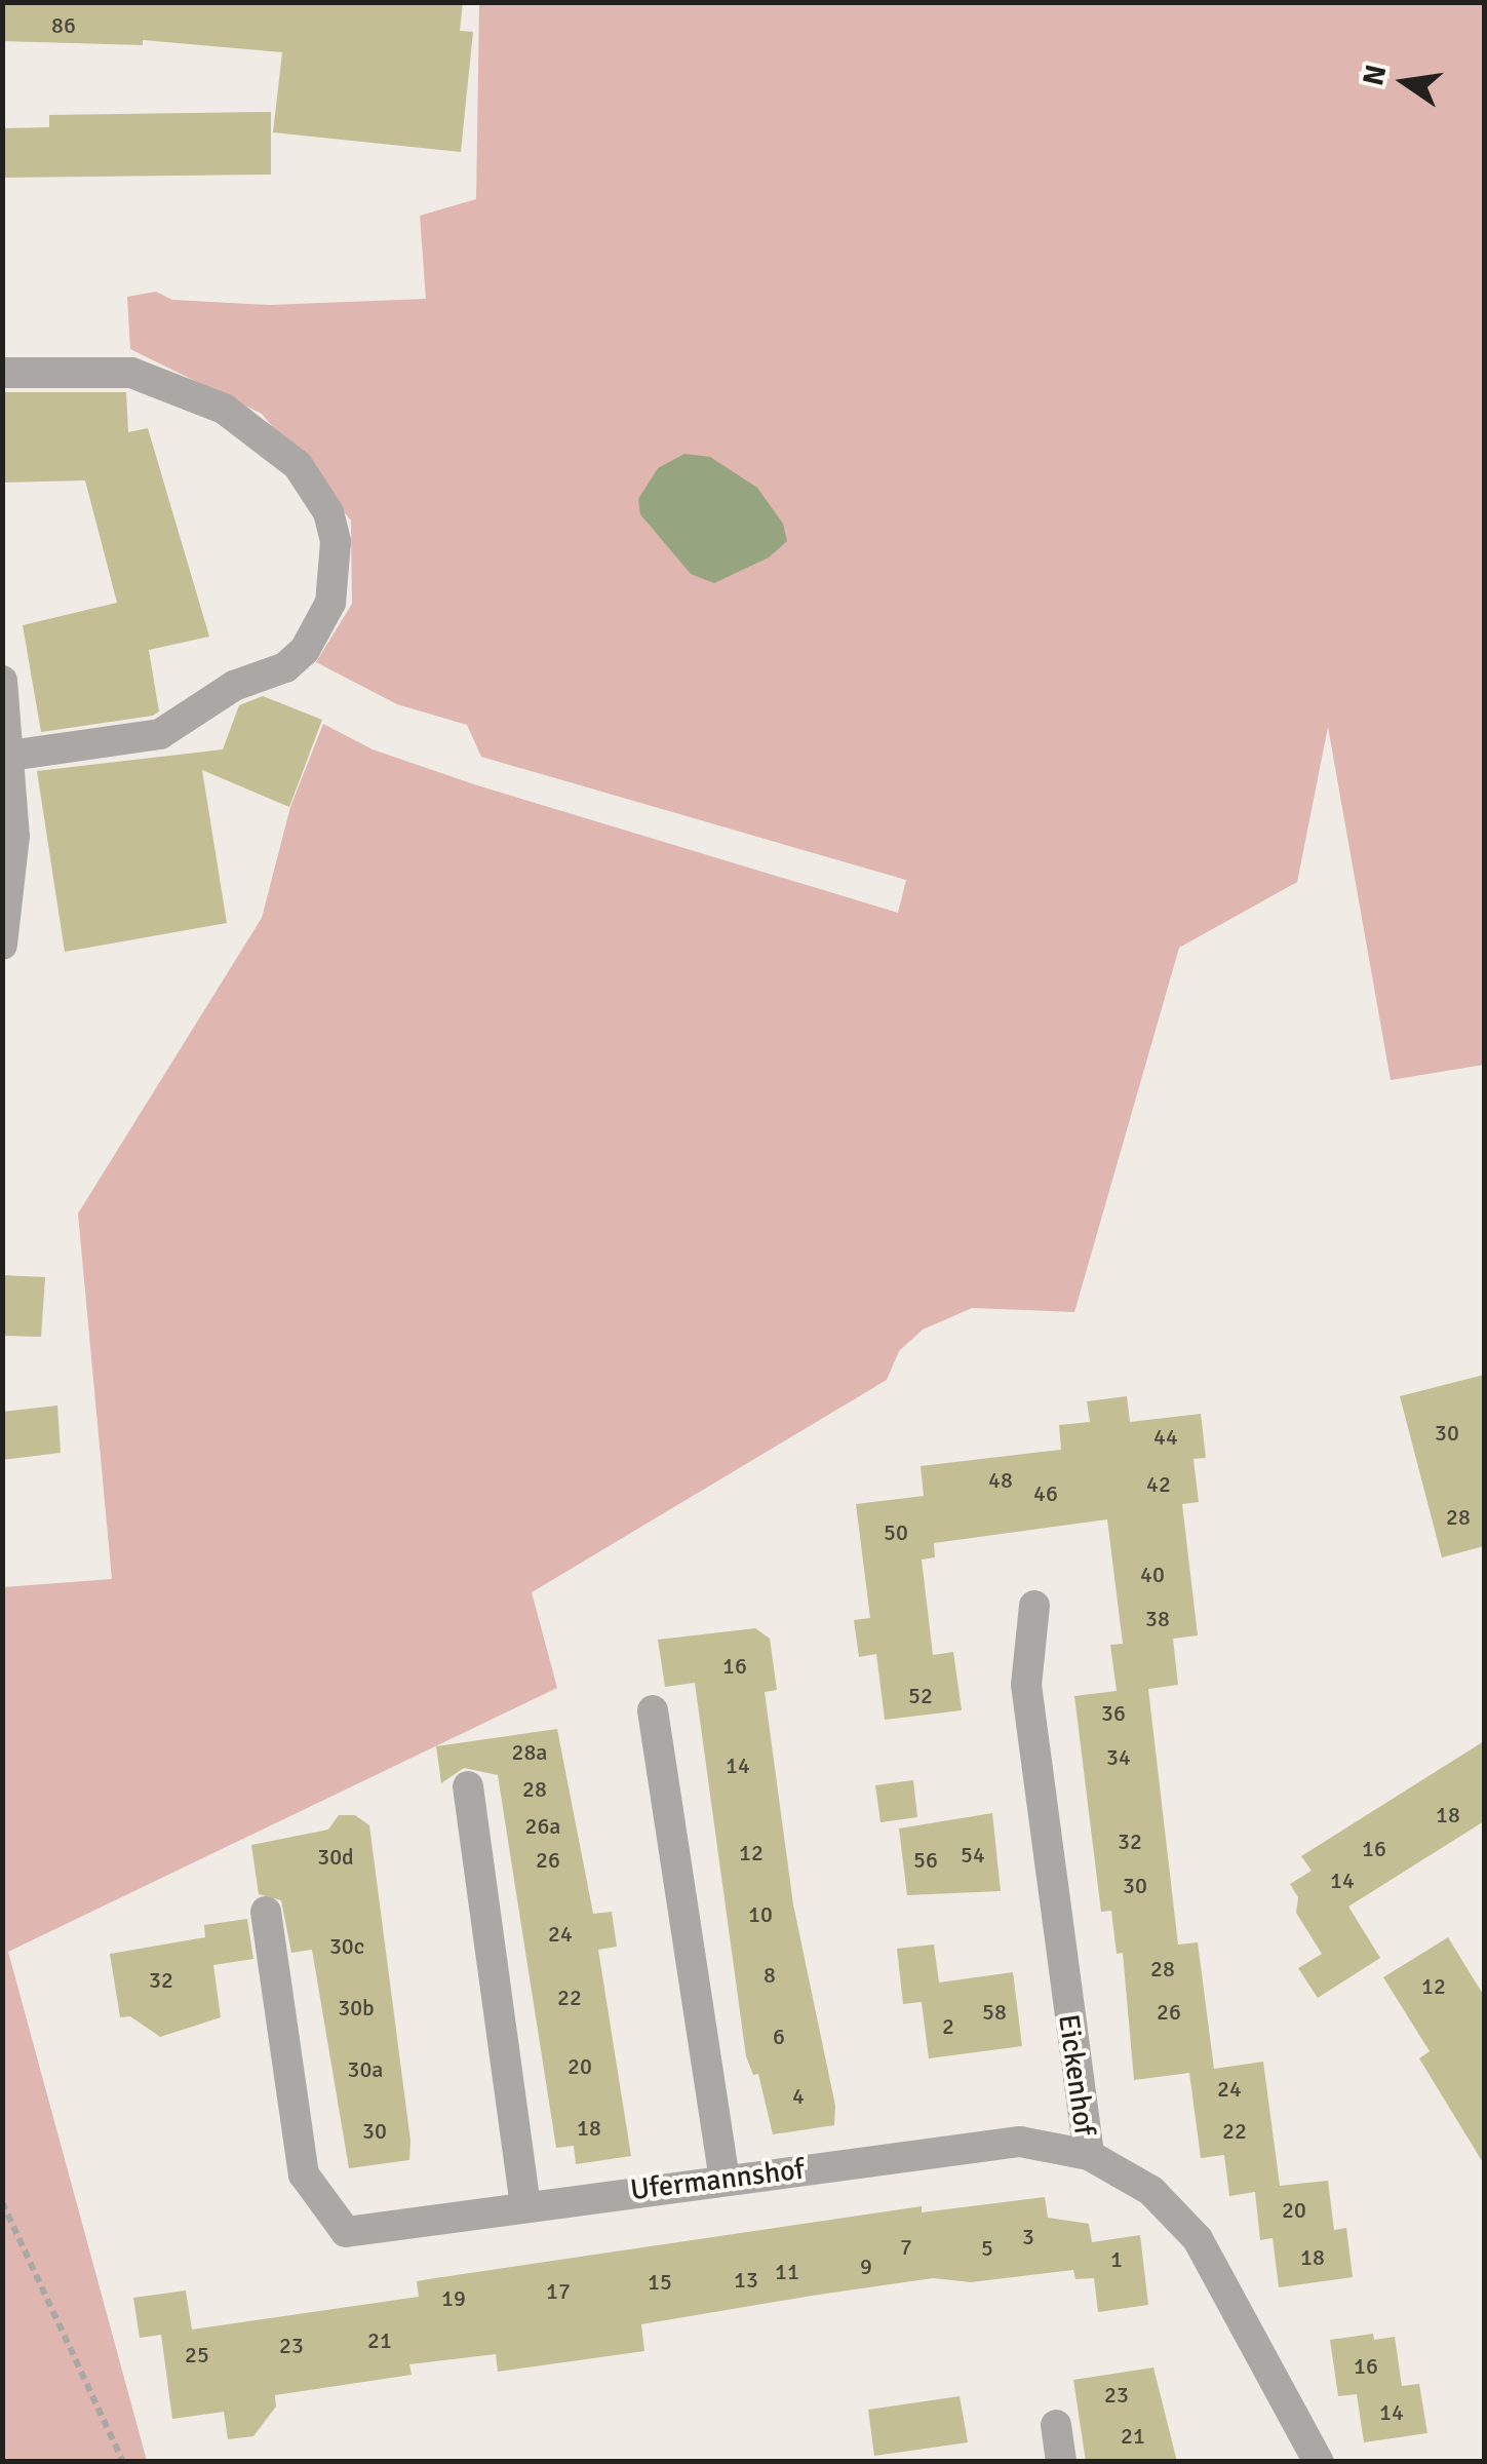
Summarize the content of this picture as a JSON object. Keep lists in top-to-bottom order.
{
  "streets": {
    "street": ["Eickenhof", "Ufermannshof"]
  },
  "crossings": [
    ["Eickenhof", "Ufermannshof"]
  ],
  "house_numbers": [
    "86",
    "30",
    "44",
    "48",
    "42",
    "46",
    "28",
    "50",
    "40",
    "38",
    "16",
    "52",
    "36",
    "28a",
    "34",
    "14",
    "28",
    "18",
    "26a",
    "32",
    "16",
    "12",
    "54",
    "30d",
    "26",
    "56",
    "14",
    "30",
    "10",
    "24",
    "30c",
    "28",
    "8",
    "32",
    "12",
    "22",
    "30b",
    "58",
    "26",
    "2",
    "6",
    "20",
    "30a",
    "24",
    "4",
    "18",
    "30",
    "22",
    "20",
    "3",
    "7",
    "5",
    "18",
    "1",
    "9",
    "11",
    "13",
    "15",
    "17",
    "19",
    "21",
    "23",
    "25",
    "16",
    "23",
    "14",
    "21"
  ],
  "north": "left"
}
